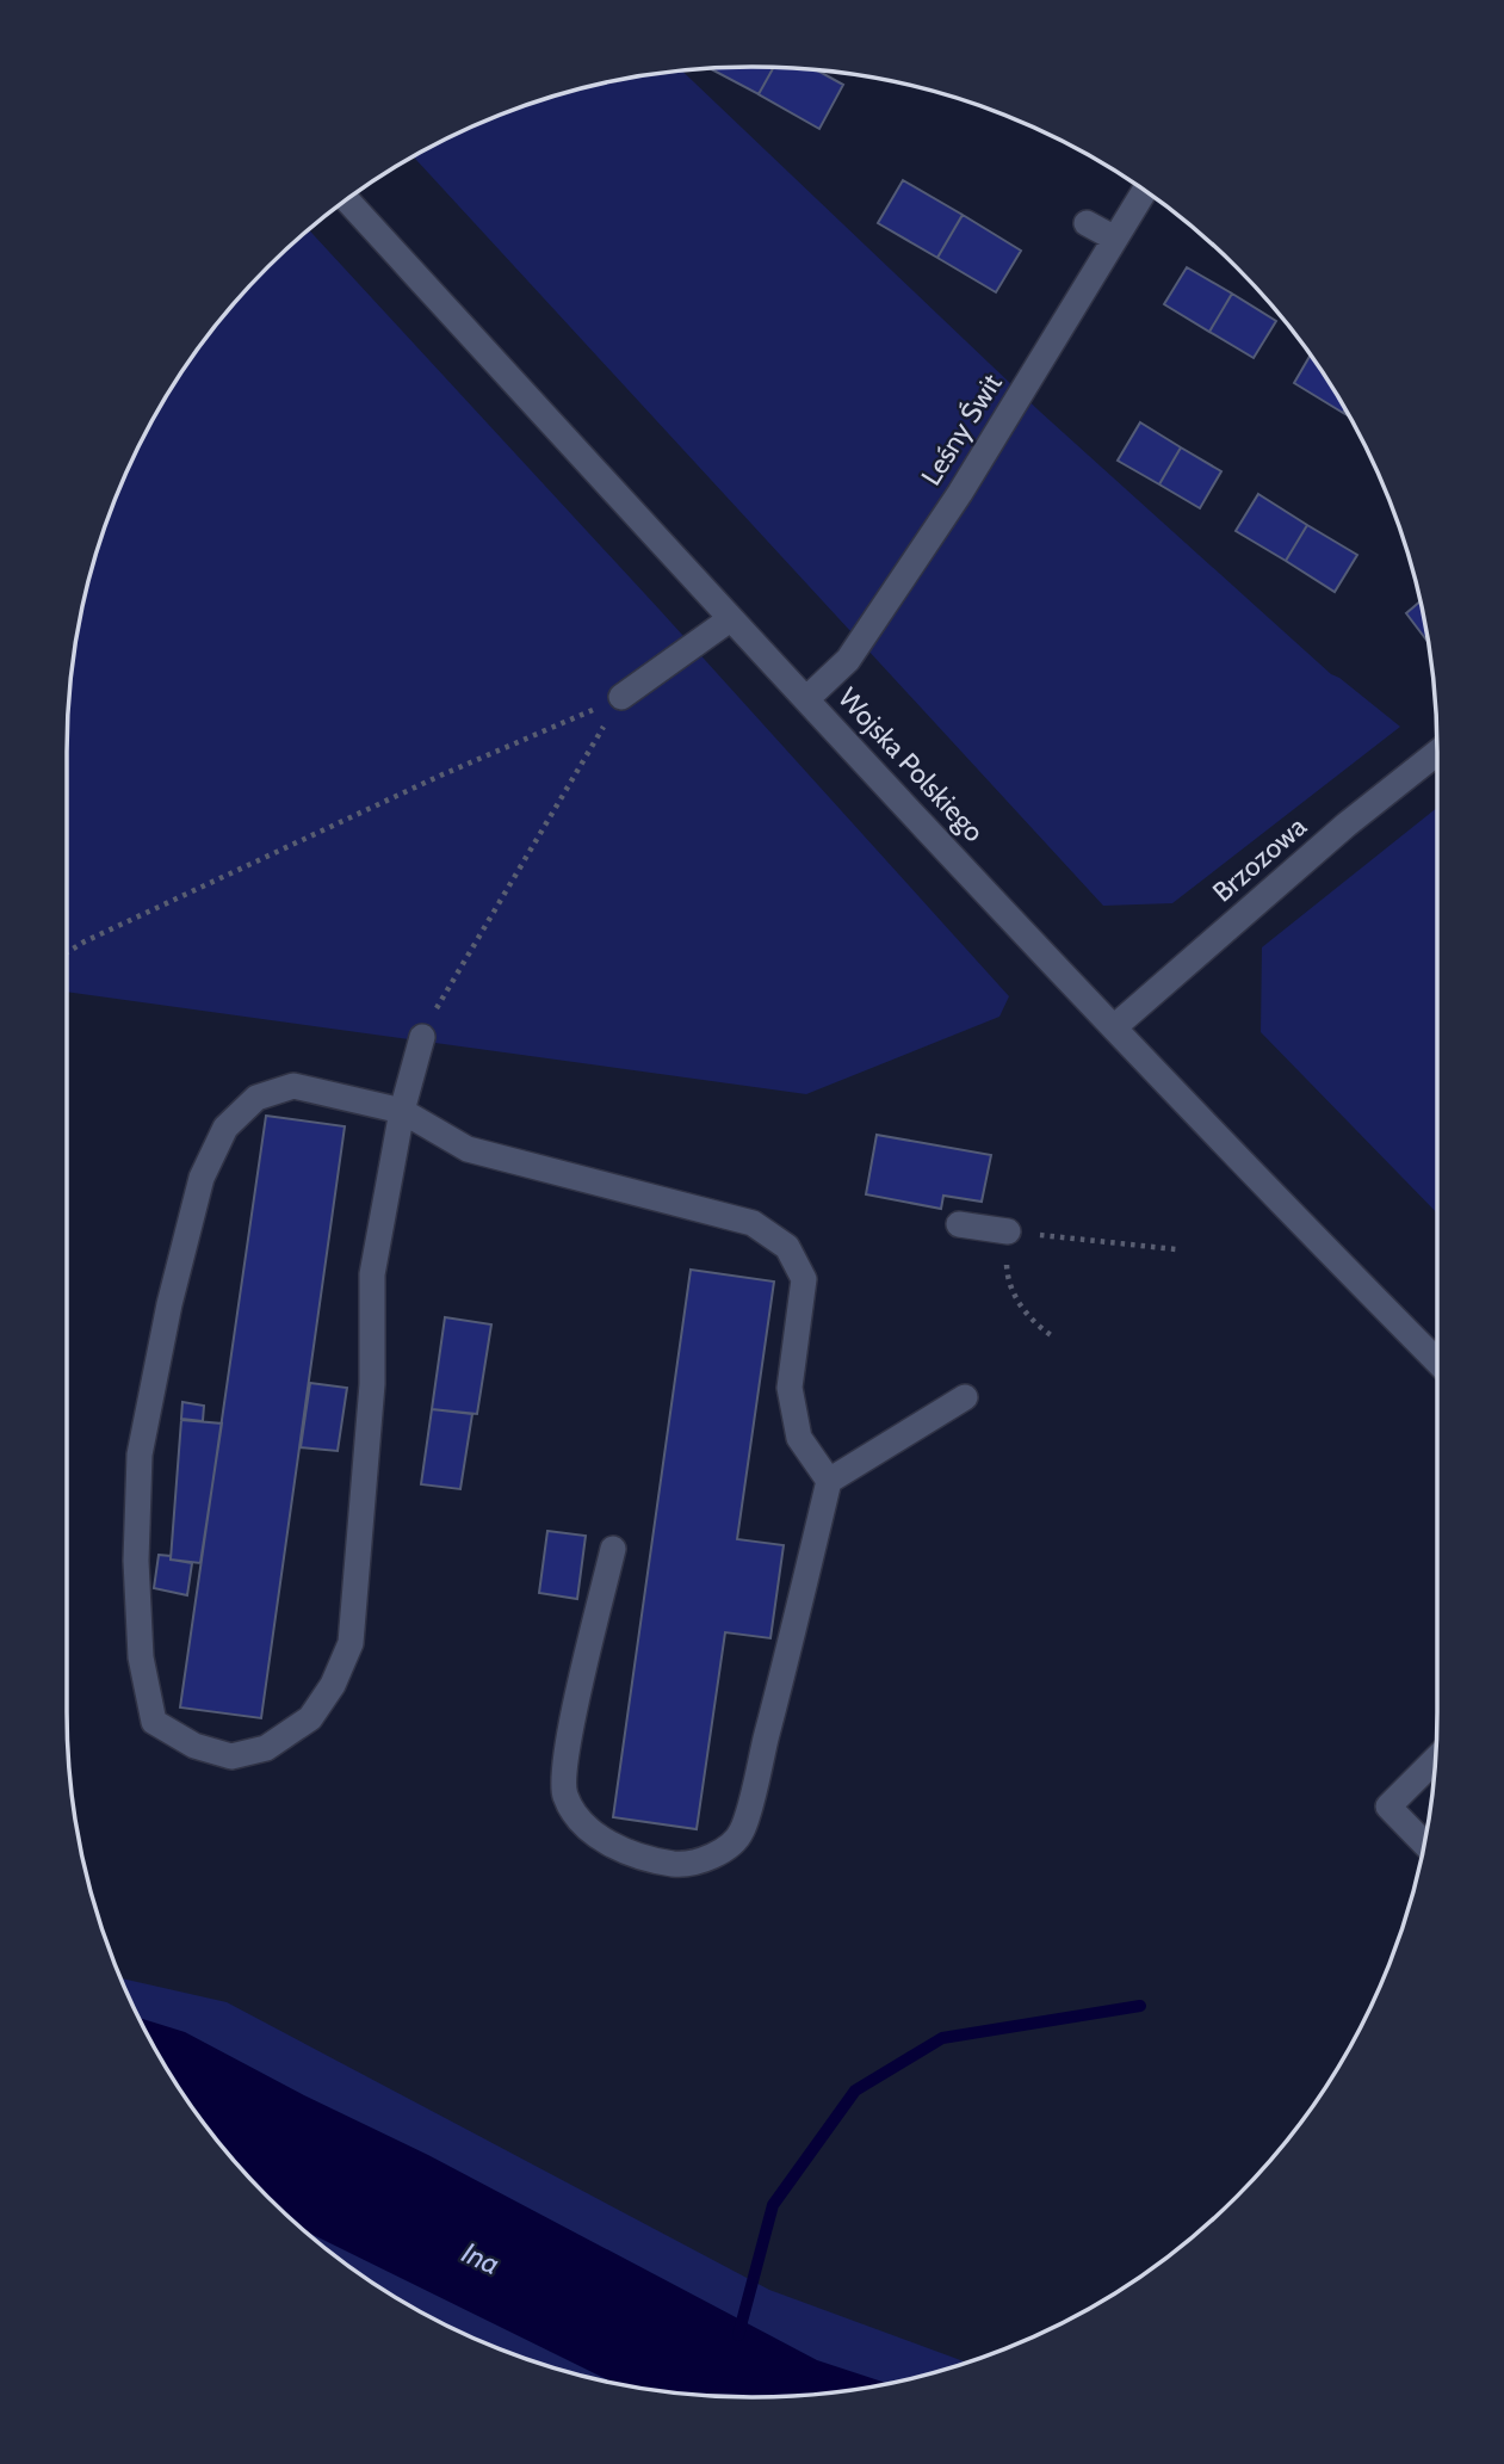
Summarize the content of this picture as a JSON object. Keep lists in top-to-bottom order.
{
  "streets": {
    "street": ["Leśny Świt", "Wojska Polskiego", "Brzozowa"]
  },
  "crossings": [
    ["Leśny Świt", "Wojska Polskiego"],
    ["Wojska Polskiego", "Brzozowa"]
  ],
  "water": ["Ina"]
}
